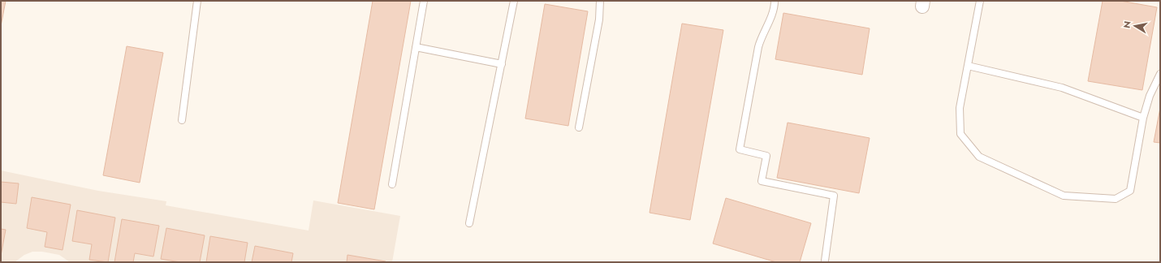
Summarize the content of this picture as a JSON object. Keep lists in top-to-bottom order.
{
  "north": "left"
}
